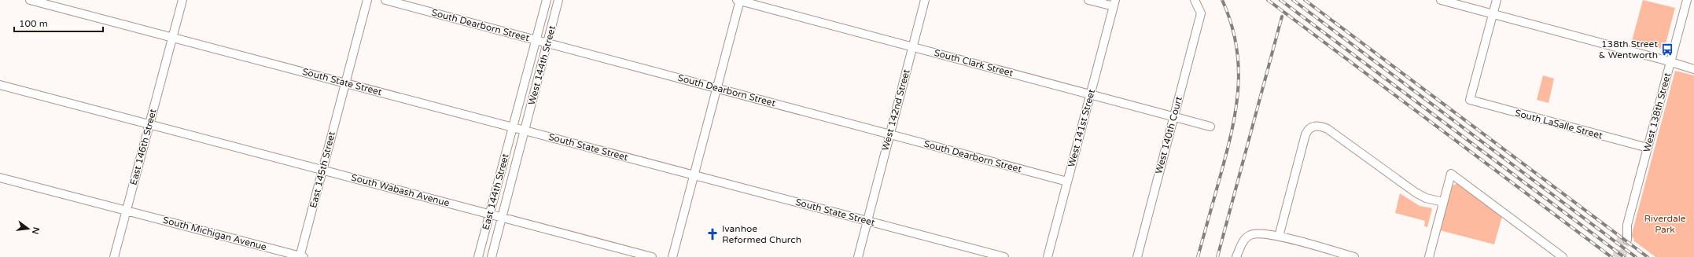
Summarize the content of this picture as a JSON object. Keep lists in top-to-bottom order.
{
  "streets": {
    "street": [
      "South Dearborn Street",
      "South Clark Street",
      "West 144th Street",
      "South State Street",
      "West 142nd Street",
      "West 138th Street",
      "South LaSalle Street",
      "West 141st Street",
      "West 140th Court",
      "East 146th Street",
      "East 145th Street",
      "South Wabash Avenue",
      "East 144th Street",
      "South Michigan Avenue"
    ]
  },
  "crossings": [
    ["South Dearborn Street", "West 144th Street"],
    ["South Dearborn Street", "West 142nd Street"],
    ["South Dearborn Street", "West 141st Street"],
    ["South Clark Street", "West 142nd Street"],
    ["South Clark Street", "West 141st Street"],
    ["South Clark Street", "West 140th Court"],
    ["West 144th Street", "South State Street"],
    ["West 144th Street", "East 144th Street"],
    ["South State Street", "West 142nd Street"],
    ["South State Street", "East 146th Street"],
    ["South State Street", "East 145th Street"],
    ["South State Street", "East 144th Street"],
    ["West 138th Street", "South LaSalle Street"],
    ["East 146th Street", "South Wabash Avenue"],
    ["East 146th Street", "South Michigan Avenue"],
    ["East 145th Street", "South Wabash Avenue"],
    ["East 145th Street", "South Michigan Avenue"],
    ["South Wabash Avenue", "East 144th Street"]
  ],
  "parks": ["Riverdale Park"],
  "places": {
    "bus stop": ["138th Street & Wentworth"],
    "church": ["Ivanhoe Reformed Church"]
  },
  "scale_bar": "100 m",
  "north": "right"
}
